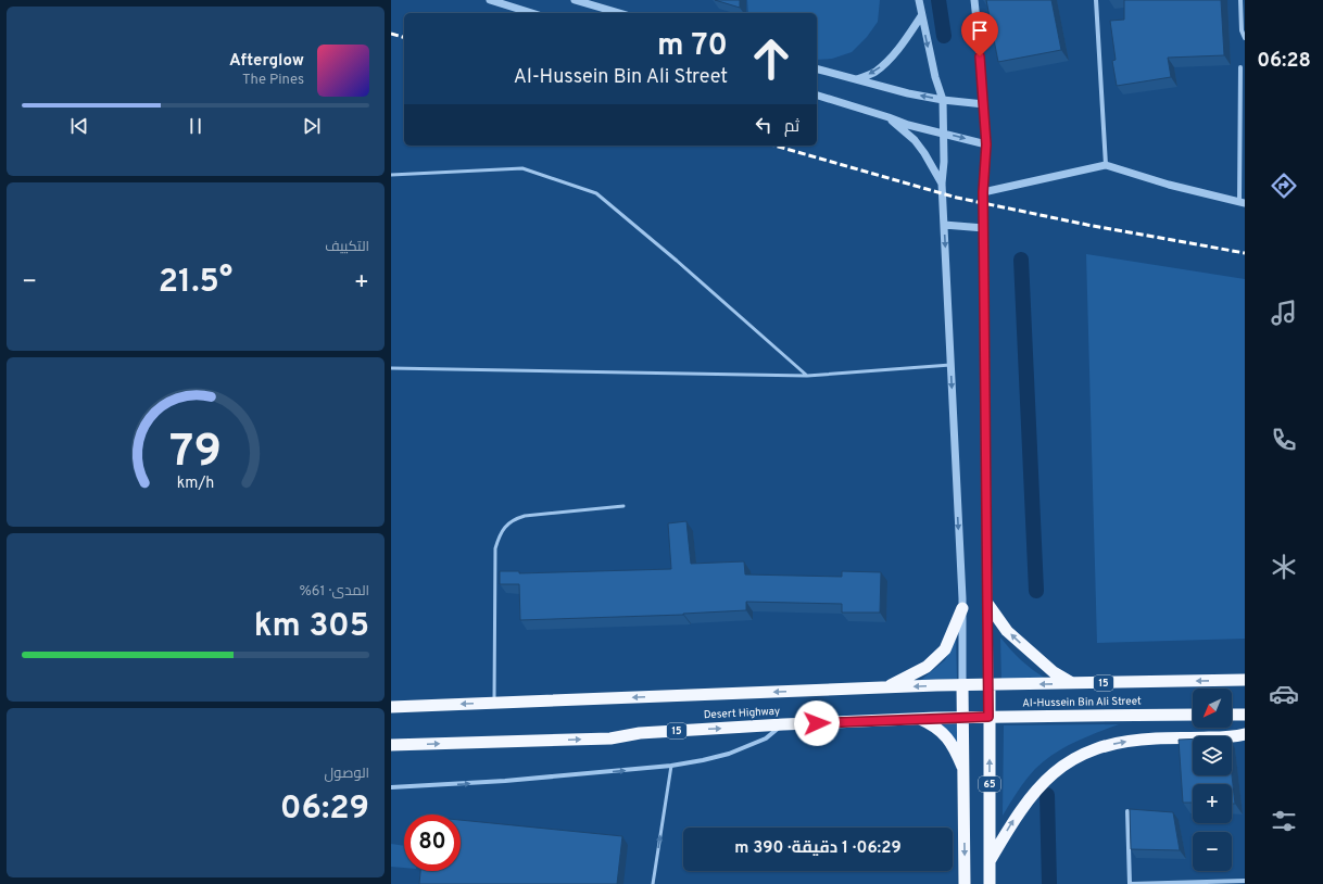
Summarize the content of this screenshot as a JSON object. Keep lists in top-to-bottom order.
{
  "streets": {
    "highway": [
      "15",
      "Al-Hussein Bin Ali Street",
      "Desert Highway",
      "65"
    ]
  },
  "crossings": [
    ["Al-Hussein Bin Ali Street", "Desert Highway"],
    ["Al-Hussein Bin Ali Street", "65"],
    ["Desert Highway", "65"]
  ],
  "north": "bottom left",
  "page": {
    "tabs": "06:28",
    "turn": ["70 m", "Al-Hussein Bin Ali Street"],
    "song": ["Afterglow", "The Pines"],
    "then": "ثم",
    "tile": [
      "التكييف",
      ["المدى · 61%", "305 km"],
      ["الوصول", "06:29"]
    ],
    "heat": ["−", "21.5°", "+"],
    "map_buttons": ["+", "−"],
    "limit": "80",
    "trip": "06:29 · 1 دقيقة · 390 m",
    "gauge": ["79", "km/h"]
  }
}
